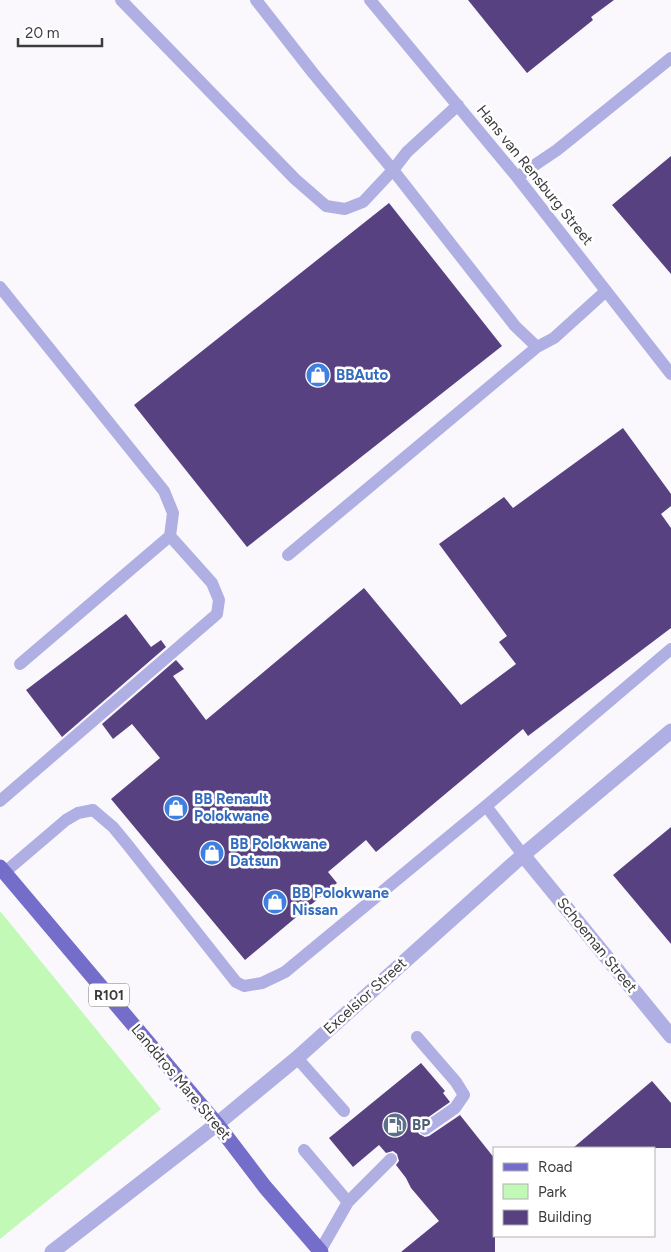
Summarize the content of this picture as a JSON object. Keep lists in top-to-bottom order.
{
  "streets": {
    "main road": ["R101", "Landdros Mare Street"],
    "street": ["Schoeman Street", "Excelsior Street"],
    "lane": ["Hans van Rensburg Street"]
  },
  "crossings": [
    ["Schoeman Street", "Excelsior Street"],
    ["Excelsior Street", "Landdros Mare Street"]
  ],
  "places": {
    "shop": [
      "BBAuto",
      "BB Renault Polokwane",
      "BB Polokwane Datsun",
      "BB Polokwane Nissan"
    ],
    "fuel station": ["BP"]
  },
  "legend": ["Road", "Park", "Building"],
  "scale_bar": "20 m"
}
